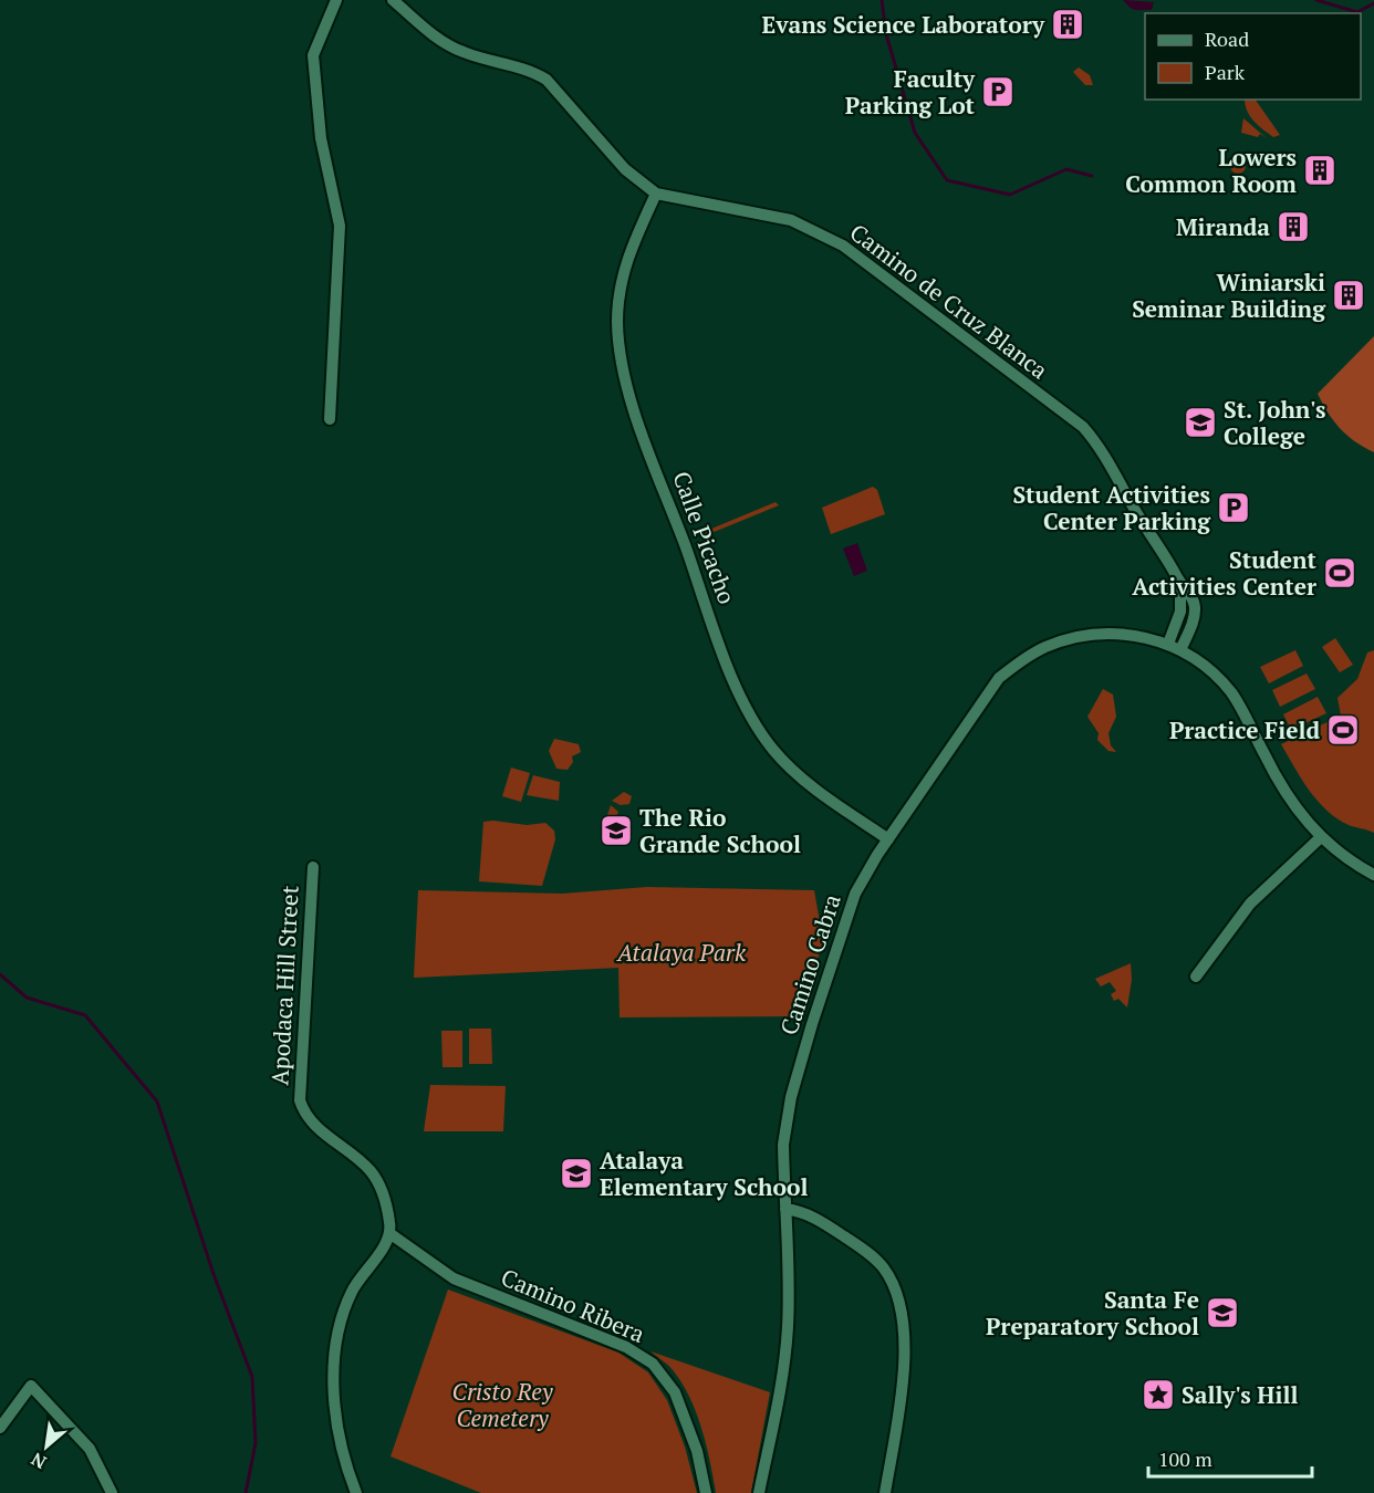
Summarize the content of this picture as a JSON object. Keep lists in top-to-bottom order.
{
  "streets": {
    "street": [
      "Camino de Cruz Blanca",
      "Calle Picacho",
      "Camino Cabra",
      "Apodaca Hill Street",
      "Camino Ribera"
    ]
  },
  "crossings": [
    ["Camino de Cruz Blanca", "Calle Picacho"],
    ["Camino de Cruz Blanca", "Camino Cabra"],
    ["Calle Picacho", "Camino Cabra"],
    ["Apodaca Hill Street", "Camino Ribera"]
  ],
  "parks": ["Atalaya Park", "Cristo Rey Cemetery"],
  "places": {
    "building": [
      "Evans Science Laboratory",
      "Lowers Common Room",
      "Miranda",
      "Winiarski Seminar Building"
    ],
    "parking": ["Faculty Parking Lot", "Student Activities Center Parking"],
    "school or university": [
      "St. John's College",
      "The Rio Grande School",
      "Atalaya Elementary School",
      "Santa Fe Preparatory School"
    ],
    "sports": ["Student Activities Center", "Practice Field"],
    "place": ["Sally's Hill"]
  },
  "legend": ["Road", "Park"],
  "scale_bar": "100 m",
  "north": "bottom left"
}
